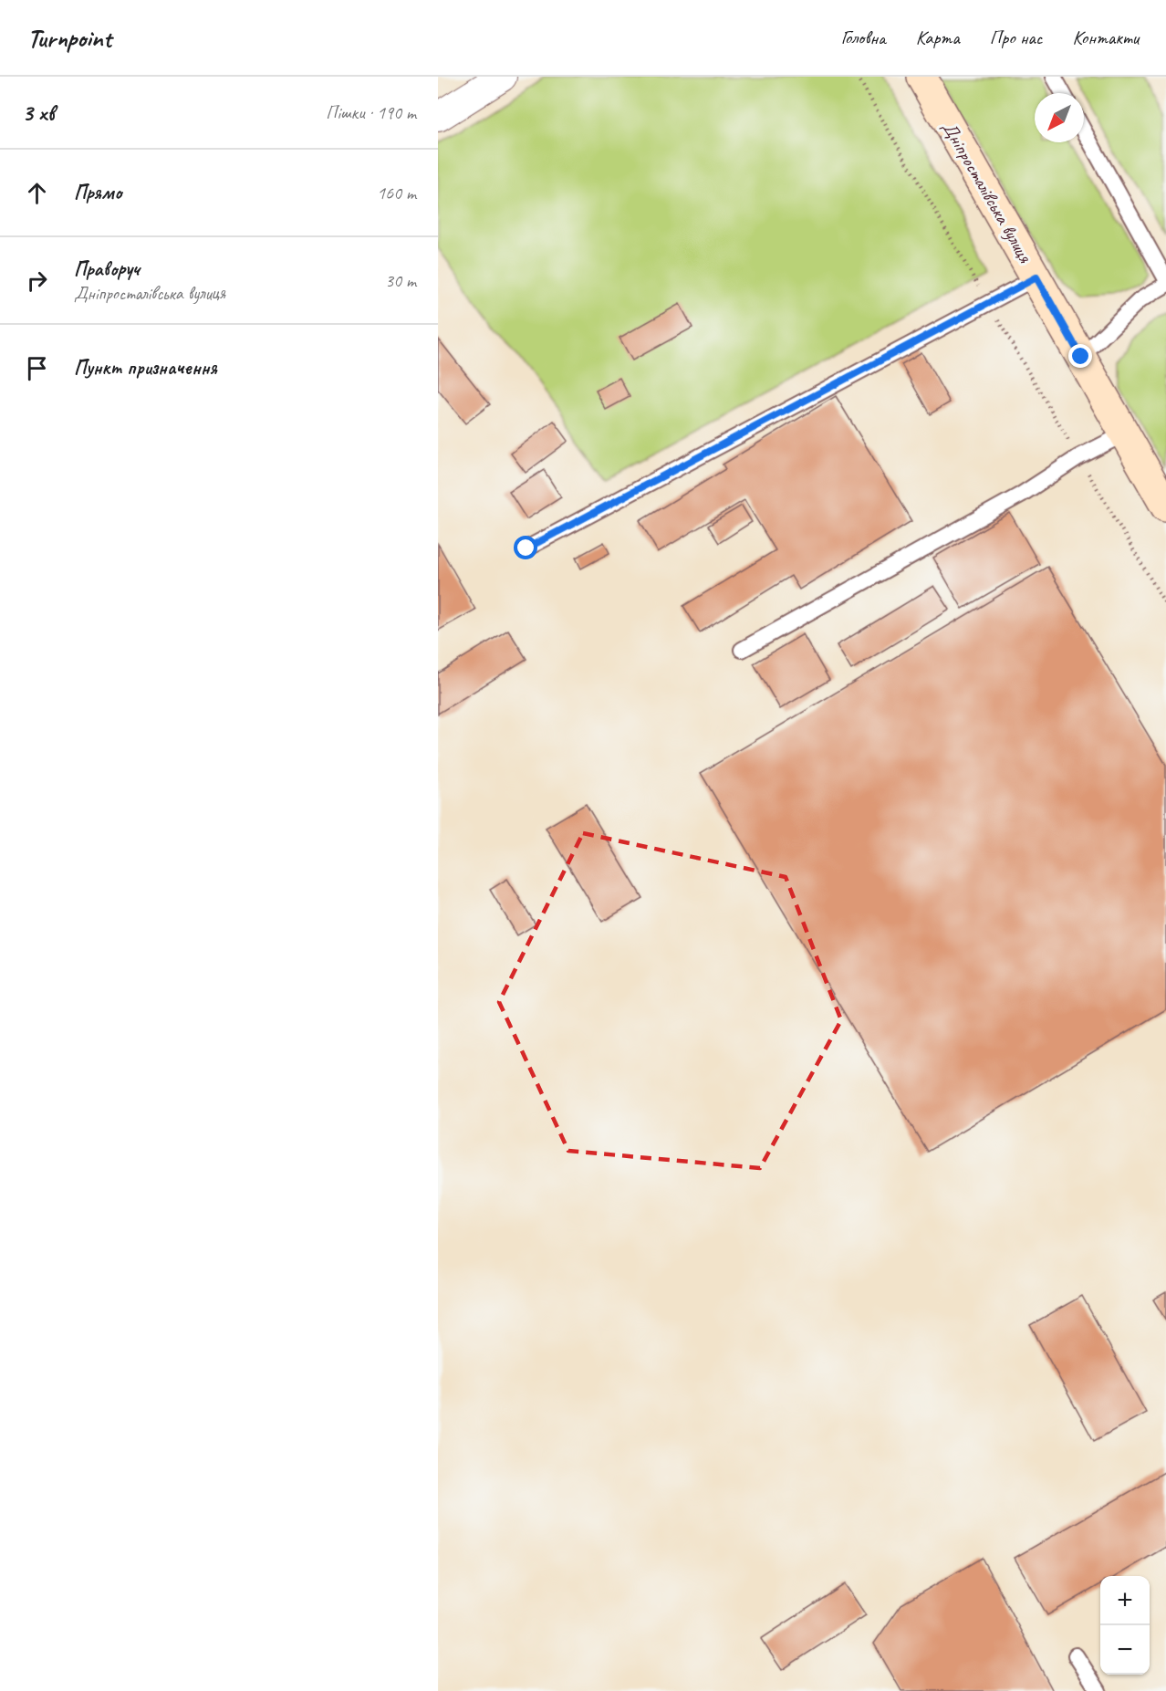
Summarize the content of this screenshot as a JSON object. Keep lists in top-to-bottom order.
{
  "streets": {
    "street": ["Дніпросталівська вулиця"]
  },
  "north": "bottom left",
  "page": {
    "header": "Turnpoint",
    "nav": [
      "Головна",
      "Карта",
      "Про нас",
      "Контакти"
    ],
    "heading": ["3 хв", "Пішки · 190 m"],
    "list": [
      ["Прямо", "160 m"],
      ["Праворуч", "Дніпросталівська вулиця", "30 m"],
      "Пункт призначення"
    ],
    "map_buttons": ["+", "−"]
  }
}
